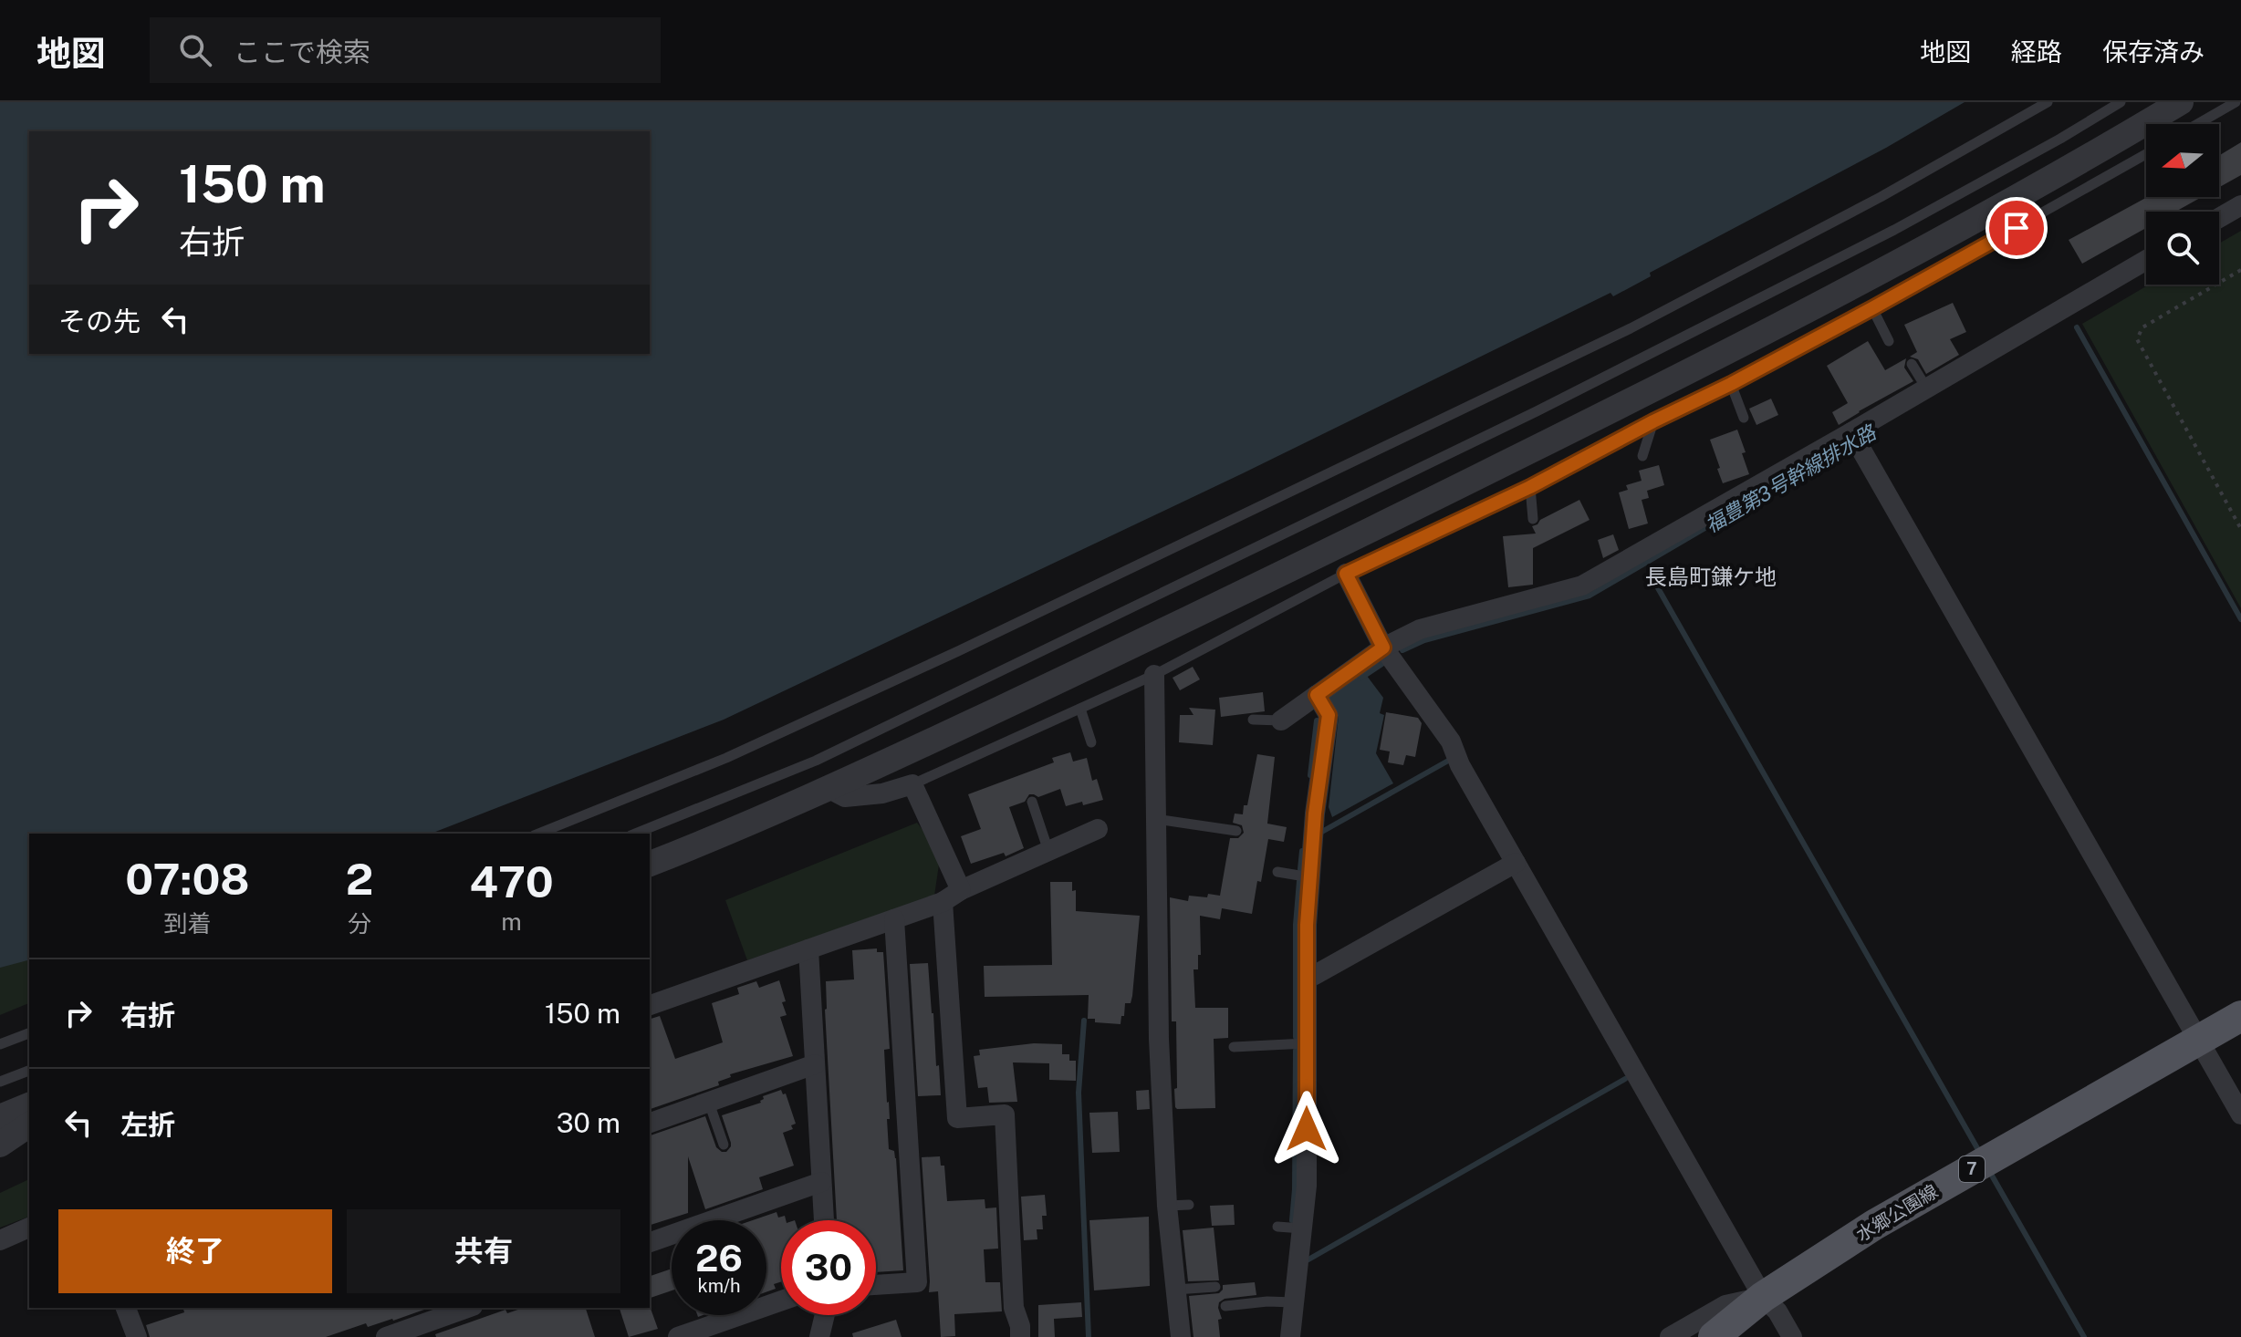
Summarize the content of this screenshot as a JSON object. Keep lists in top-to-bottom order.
{
  "streets": {
    "main road": ["7", "水郷公園線"]
  },
  "districts": ["長島町鎌ケ地"],
  "water": ["福豊第3号幹線排水路"],
  "north": "left",
  "page": {
    "header": "地図",
    "search": "ここで検索",
    "nav": ["地図", "経路", "保存済み"],
    "turn": ["150 m", "右折"],
    "then": "その先",
    "eta": [
      "07:08",
      "到着",
      "2",
      "分",
      "470",
      "m"
    ],
    "list": [
      {
        "name": "右折",
        "value": "150 m"
      },
      {
        "name": "左折",
        "value": "30 m"
      }
    ],
    "buttons": ["終了", "共有"],
    "speed": "26 km/h",
    "limit": "30"
  }
}
